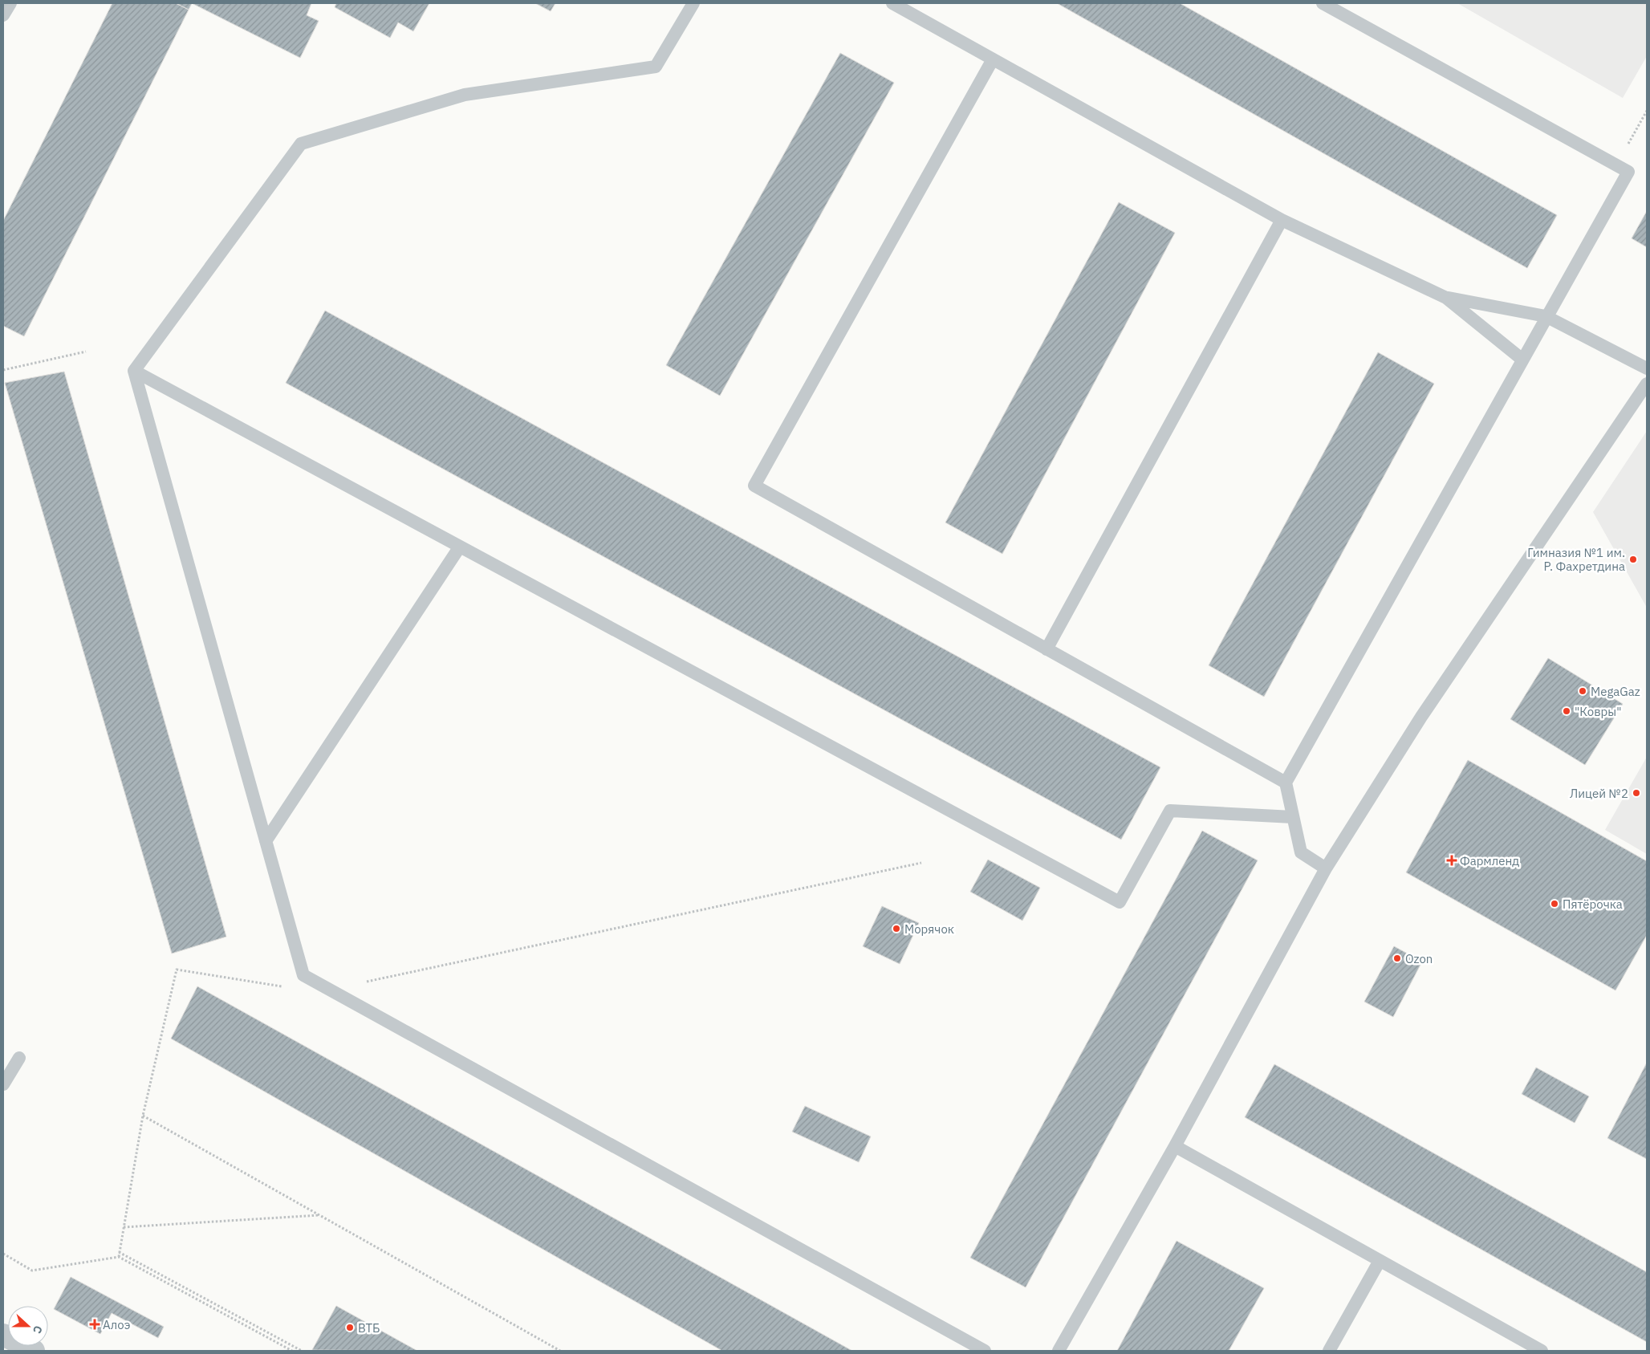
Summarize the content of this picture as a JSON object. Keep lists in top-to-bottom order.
{
  "places": {
    "other": [
      "Гимназия №1 им. Р. Фахретдина",
      "MegaGaz",
      "\"Ковры\"",
      "Лицей №2",
      "Пятёрочка",
      "Морячок",
      "Ozon",
      "ВТБ"
    ],
    "health": ["Фармленд", "Алоэ"]
  },
  "north": "right"
}
